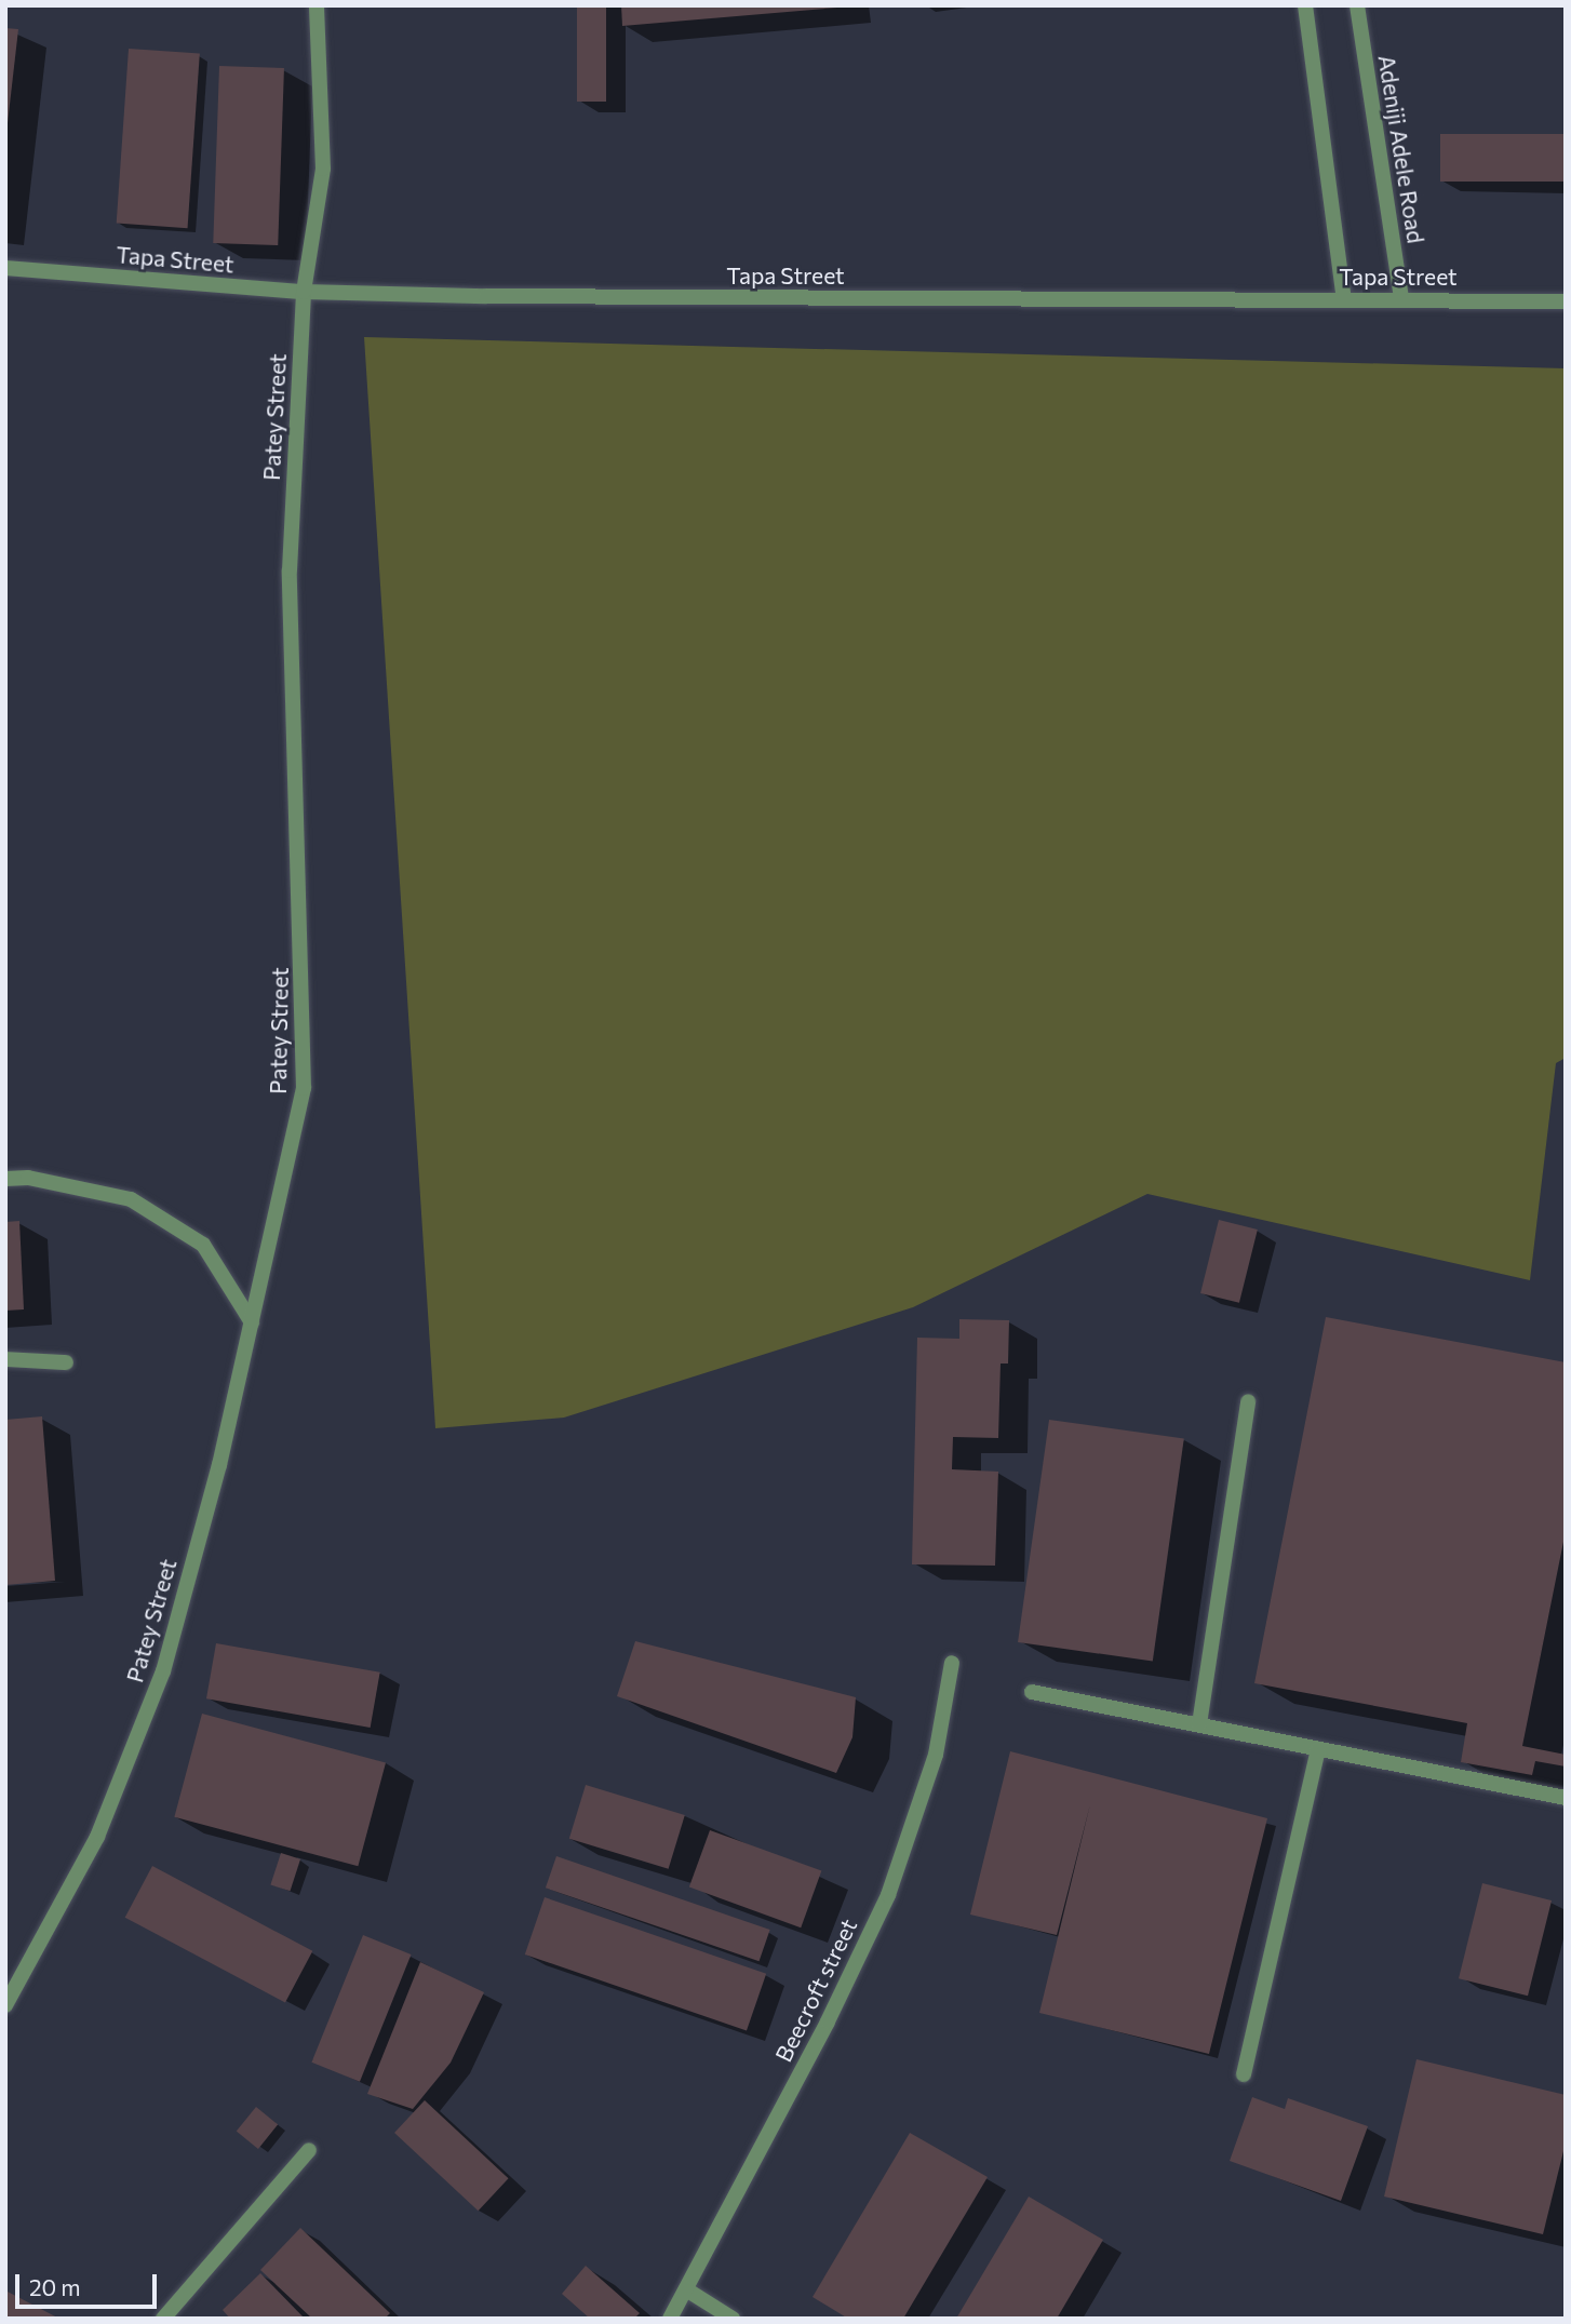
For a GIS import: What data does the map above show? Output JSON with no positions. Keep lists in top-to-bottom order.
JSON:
{
  "streets": {
    "street": [
      "Adeniji Adele Road",
      "Tapa Street",
      "Patey Street",
      "Beecroft street"
    ]
  },
  "crossings": [
    ["Adeniji Adele Road", "Tapa Street"],
    ["Tapa Street", "Patey Street"]
  ],
  "scale_bar": "20 m"
}
